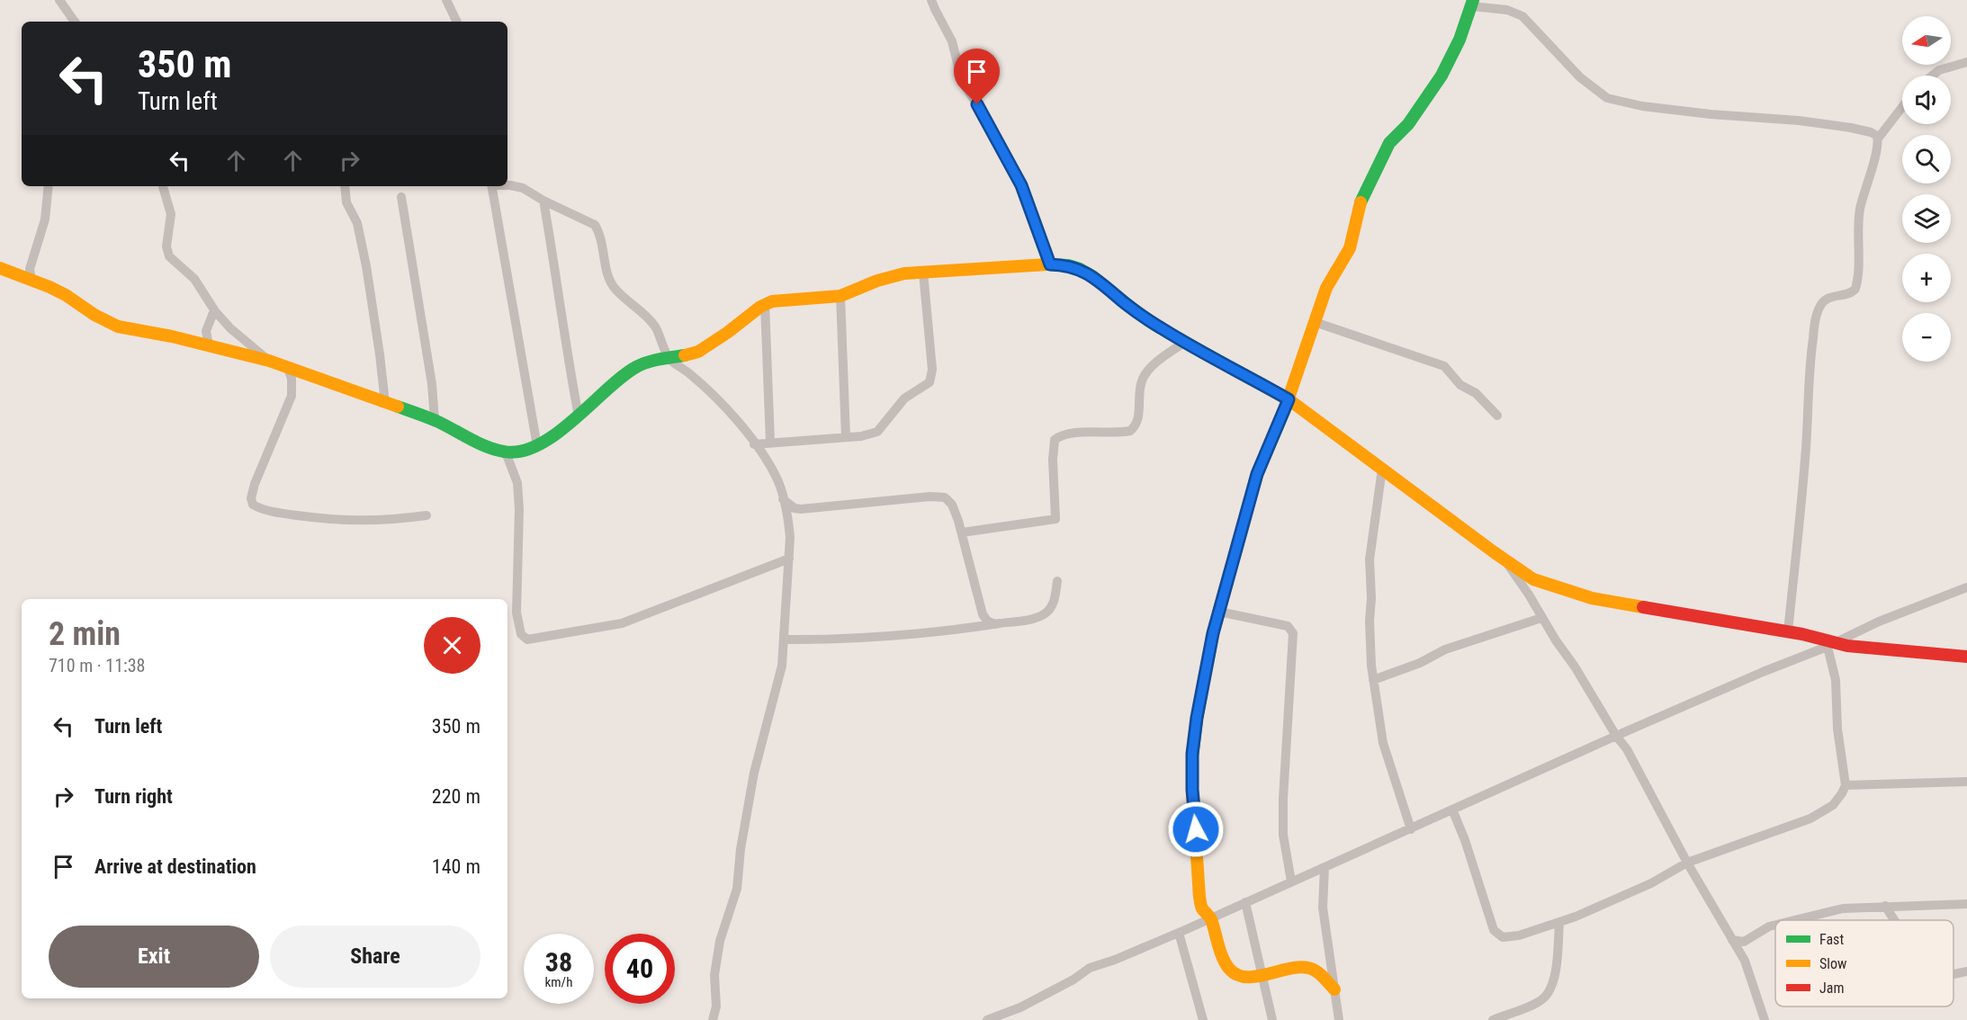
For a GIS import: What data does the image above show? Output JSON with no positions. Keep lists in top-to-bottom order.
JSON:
{
  "legend": ["Fast", "Slow", "Jam"],
  "north": "left",
  "page": {
    "map_buttons": ["+", "−"],
    "turn": ["350 m", "Turn left"],
    "heading": ["2 min", "710 m · 11:38"],
    "list": [
      {
        "name": "Turn left",
        "value": "350 m"
      },
      {
        "name": "Turn right",
        "value": "220 m"
      },
      {
        "name": "Arrive at destination",
        "value": "140 m"
      }
    ],
    "buttons": ["Exit", "Share"],
    "speed": "38 km/h",
    "limit": "40"
  }
}
